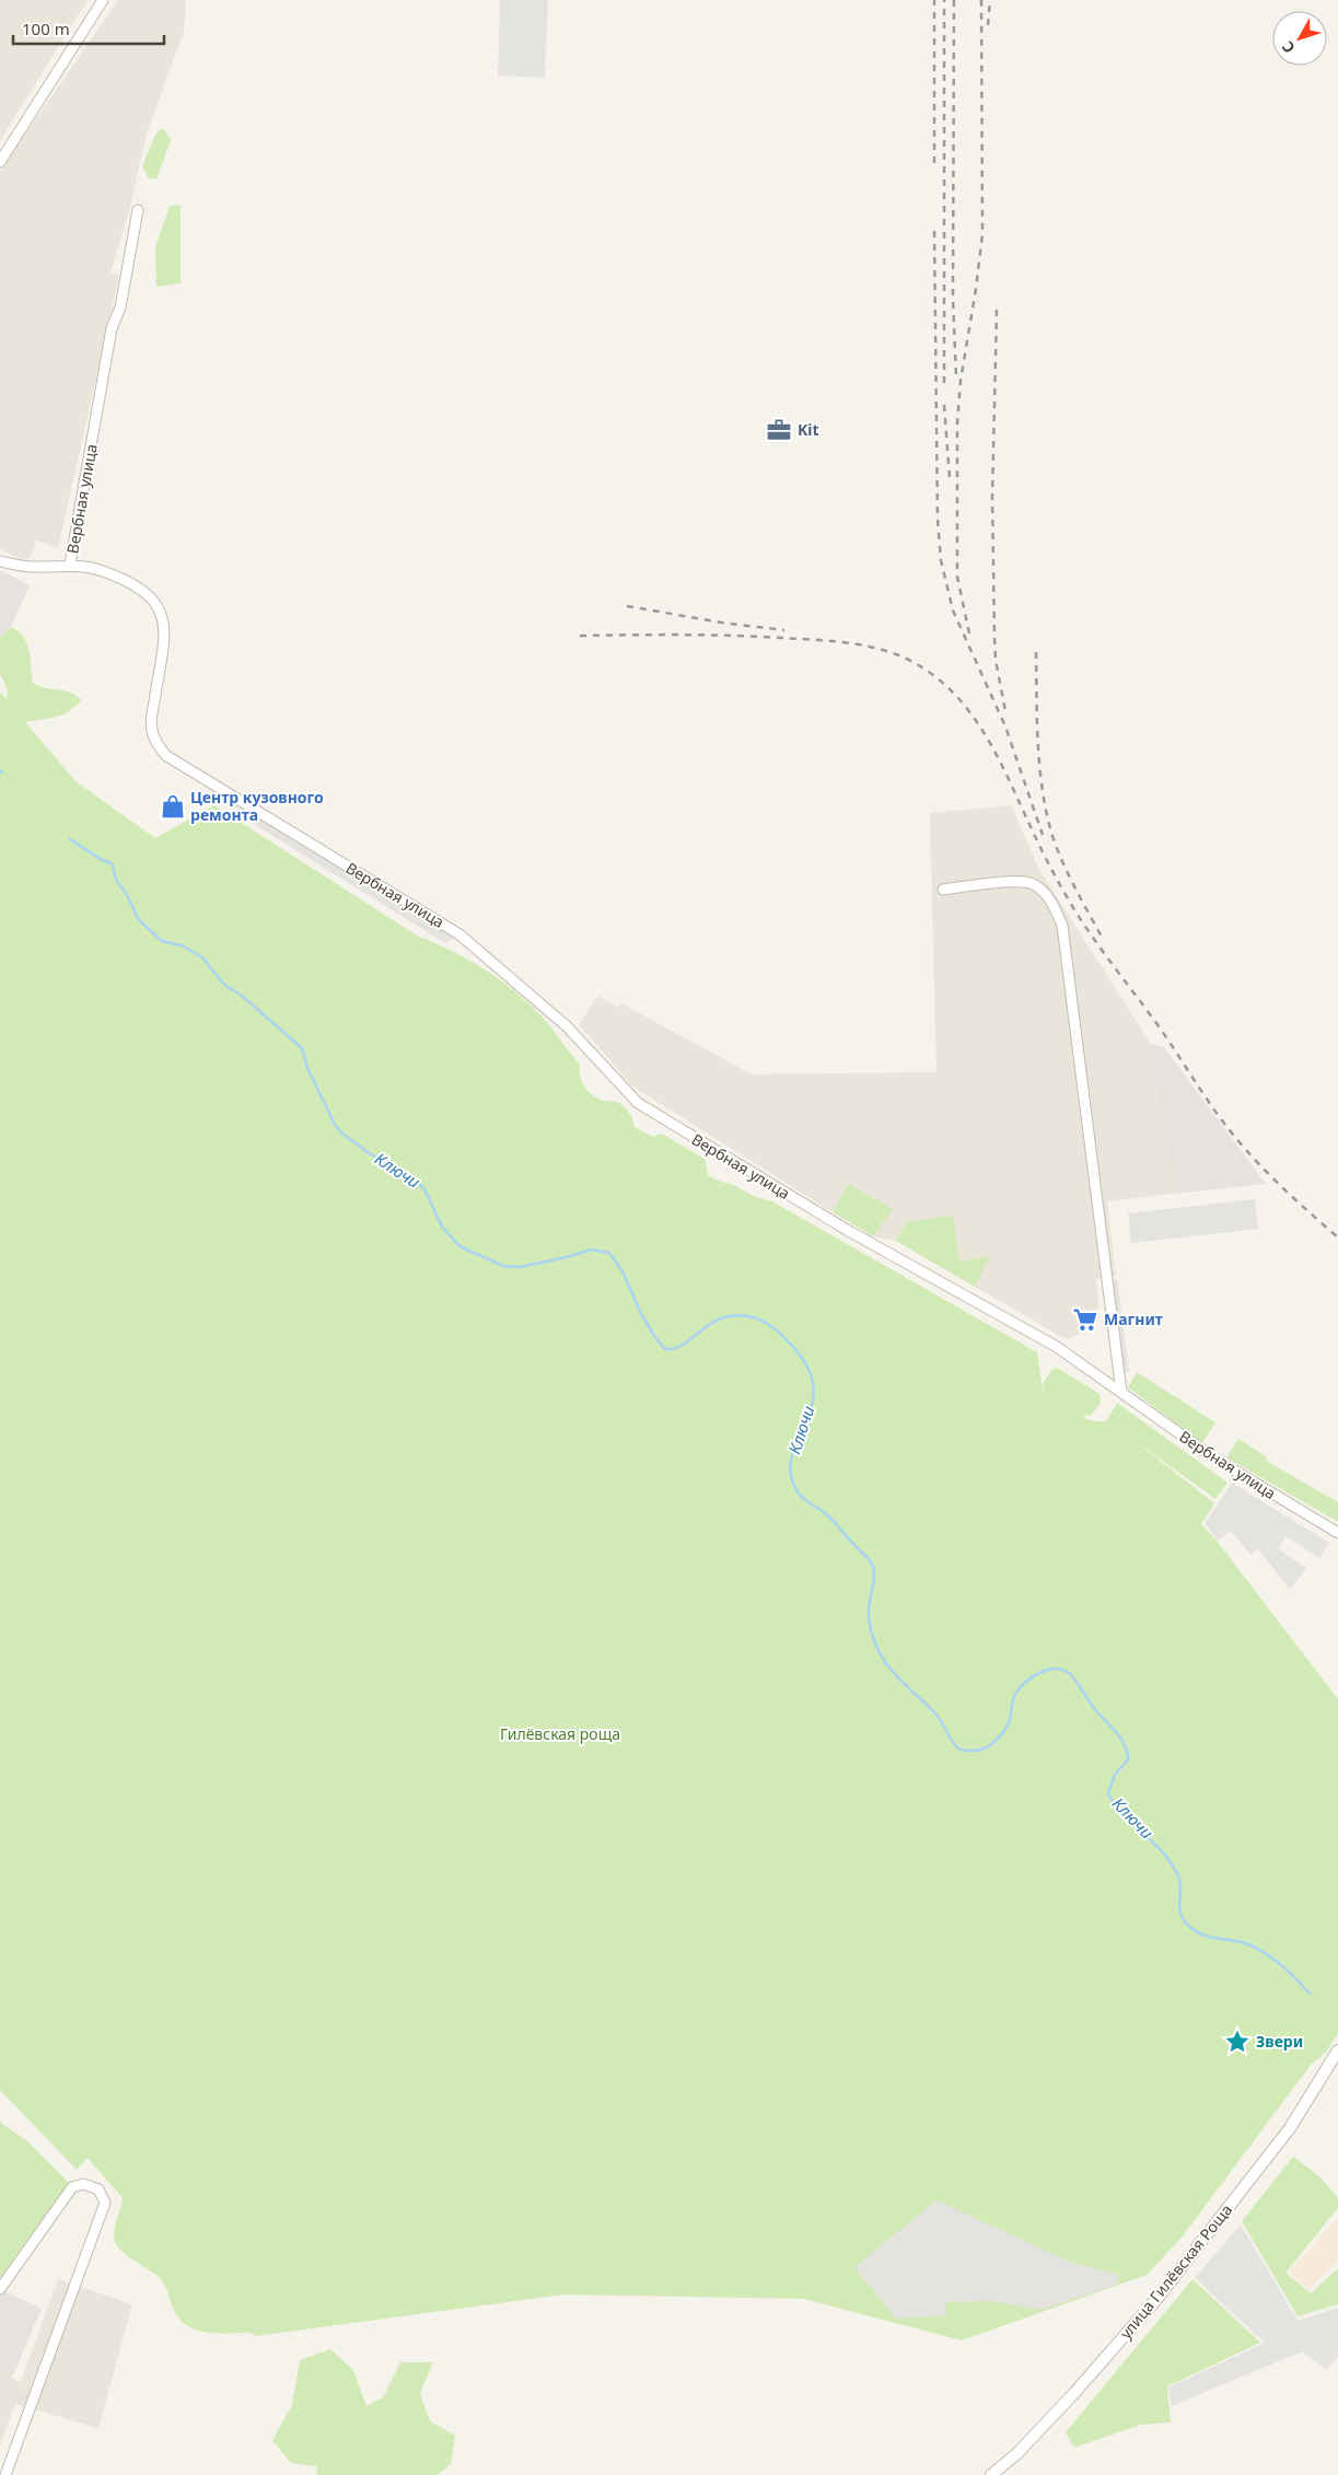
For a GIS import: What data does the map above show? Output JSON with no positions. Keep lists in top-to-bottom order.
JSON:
{
  "streets": {
    "street": ["Вербная улица", "улица Гилёвская Роща"]
  },
  "water": ["Ключи"],
  "parks": ["Гилёвская роща"],
  "places": {
    "office": ["Kit"],
    "shop": ["Центр кузовного ремонта"],
    "supermarket": ["Магнит"],
    "place": ["Звери"]
  },
  "scale_bar": "100 m",
  "north": "bottom left"
}
